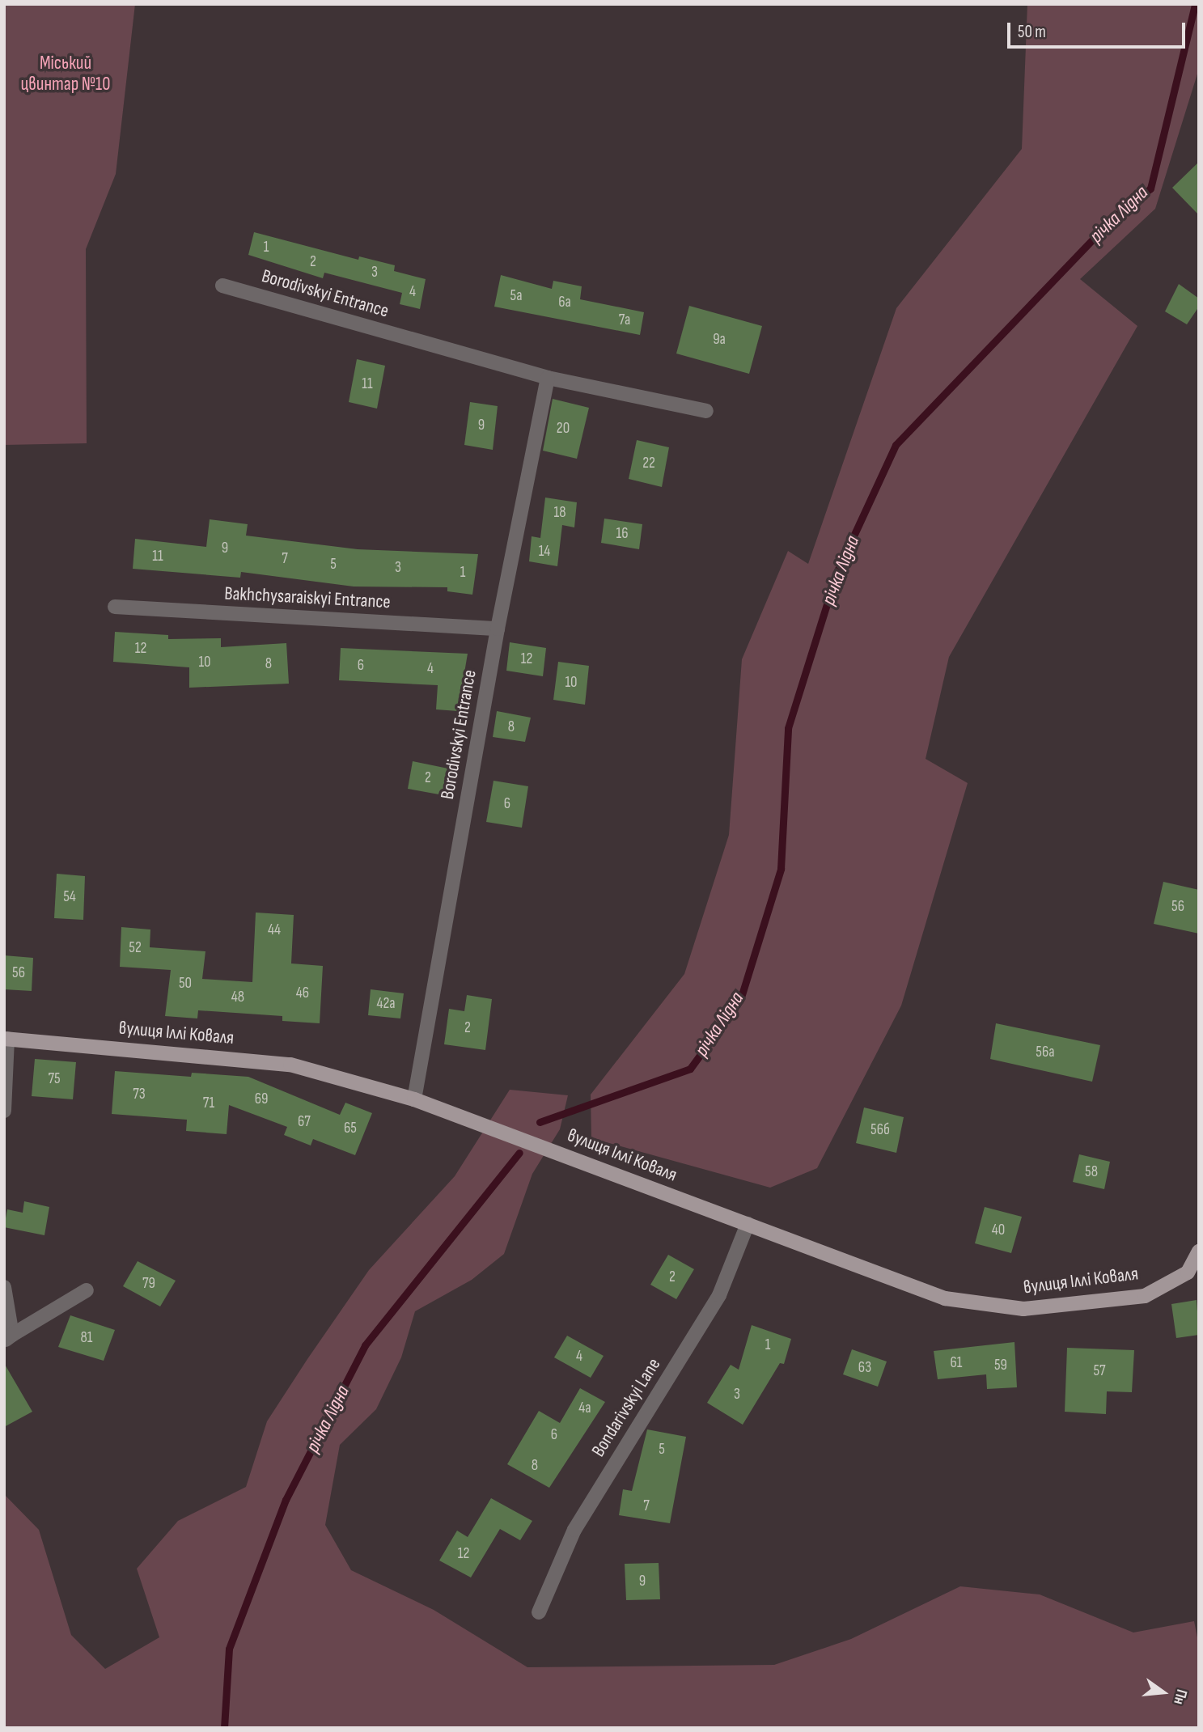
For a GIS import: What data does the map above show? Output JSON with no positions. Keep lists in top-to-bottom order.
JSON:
{
  "streets": {
    "main road": ["вулиця Іллі Коваля"],
    "street": ["Borodivskyi Entrance", "Bakhchysaraiskyi Entrance", "Bondarivskyi Lane"]
  },
  "crossings": [
    ["Borodivskyi Entrance", "Bakhchysaraiskyi Entrance"],
    ["Borodivskyi Entrance", "вулиця Іллі Коваля"],
    ["вулиця Іллі Коваля", "Bondarivskyi Lane"]
  ],
  "water": ["річка Лідна"],
  "parks": ["Міський цвинтар №10"],
  "house_numbers": [
    "1",
    "2",
    "3",
    "4",
    "5а",
    "6а",
    "7а",
    "9а",
    "11",
    "9",
    "20",
    "22",
    "18",
    "16",
    "9",
    "14",
    "11",
    "7",
    "5",
    "3",
    "1",
    "12",
    "12",
    "10",
    "8",
    "6",
    "4",
    "10",
    "8",
    "2",
    "6",
    "54",
    "56",
    "44",
    "52",
    "56",
    "50",
    "46",
    "48",
    "42а",
    "2",
    "56а",
    "75",
    "73",
    "69",
    "71",
    "67",
    "65",
    "56б",
    "58",
    "40",
    "2",
    "79",
    "81",
    "1",
    "4",
    "61",
    "59",
    "63",
    "57",
    "3",
    "4а",
    "6",
    "5",
    "8",
    "7",
    "12",
    "9"
  ],
  "scale_bar": "50 m",
  "north": "right"
}
